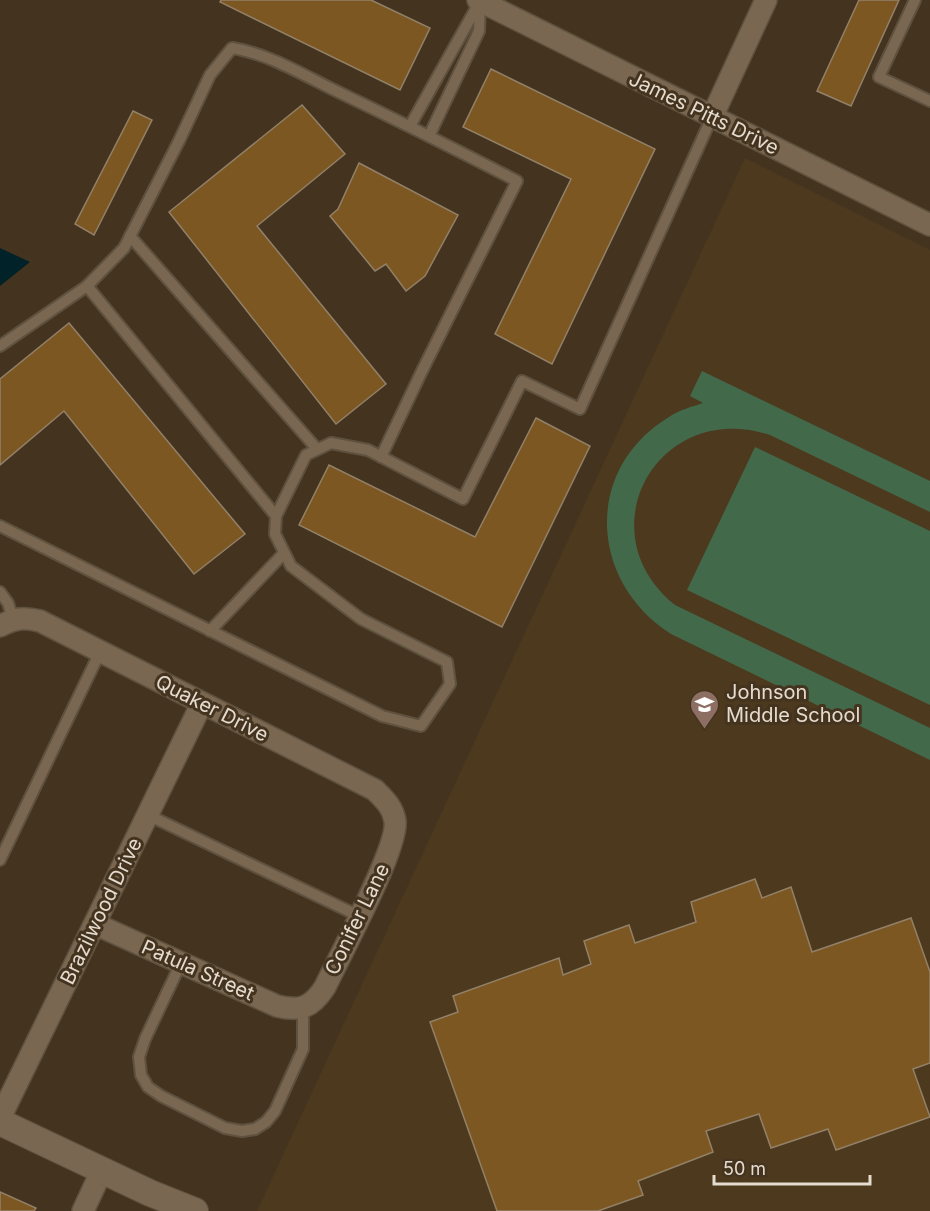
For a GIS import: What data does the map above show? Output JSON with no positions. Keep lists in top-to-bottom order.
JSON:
{
  "streets": {
    "street": [
      "James Pitts Drive",
      "Quaker Drive",
      "Brazilwood Drive",
      "Conifer Lane",
      "Patula Street"
    ]
  },
  "crossings": [
    ["Quaker Drive", "Brazilwood Drive"],
    ["Quaker Drive", "Conifer Lane"],
    ["Brazilwood Drive", "Patula Street"],
    ["Conifer Lane", "Patula Street"]
  ],
  "places": {
    "school or university": ["Johnson Middle School"]
  },
  "scale_bar": "50 m"
}
